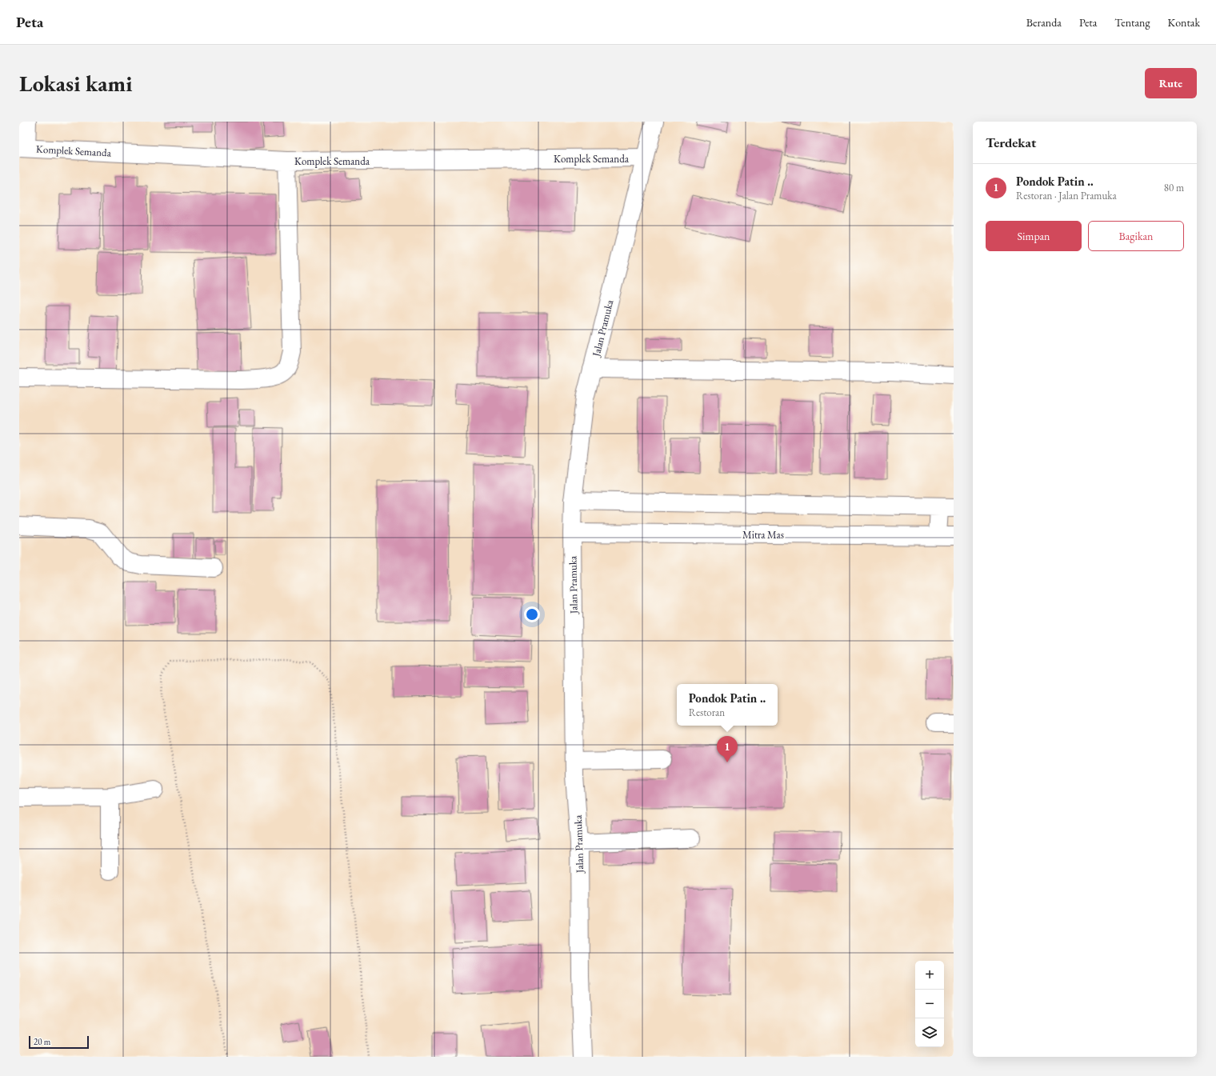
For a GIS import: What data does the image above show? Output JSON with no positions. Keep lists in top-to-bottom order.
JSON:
{
  "streets": {
    "street": ["Komplek Semanda", "Jalan Pramuka", "Mitra Mas"]
  },
  "crossings": [
    ["Komplek Semanda", "Jalan Pramuka"],
    ["Jalan Pramuka", "Mitra Mas"]
  ],
  "scale_bar": "20 m",
  "page": {
    "header": "Peta",
    "nav": [
      "Beranda",
      "Peta",
      "Tentang",
      "Kontak"
    ],
    "buttons": [
      "Rute",
      ["Simpan", "Bagikan"]
    ],
    "title": "Lokasi kami",
    "heading": "Terdekat",
    "list": [
      {
        "mark": "1",
        "name": "Pondok Patin ..",
        "note": "Restoran · Jalan Pramuka",
        "value": "80 m"
      }
    ],
    "popup": ["Pondok Patin ..", "Restoran"],
    "pins": "1",
    "map_buttons": ["+", "−"],
    "scale": "20 m"
  }
}
